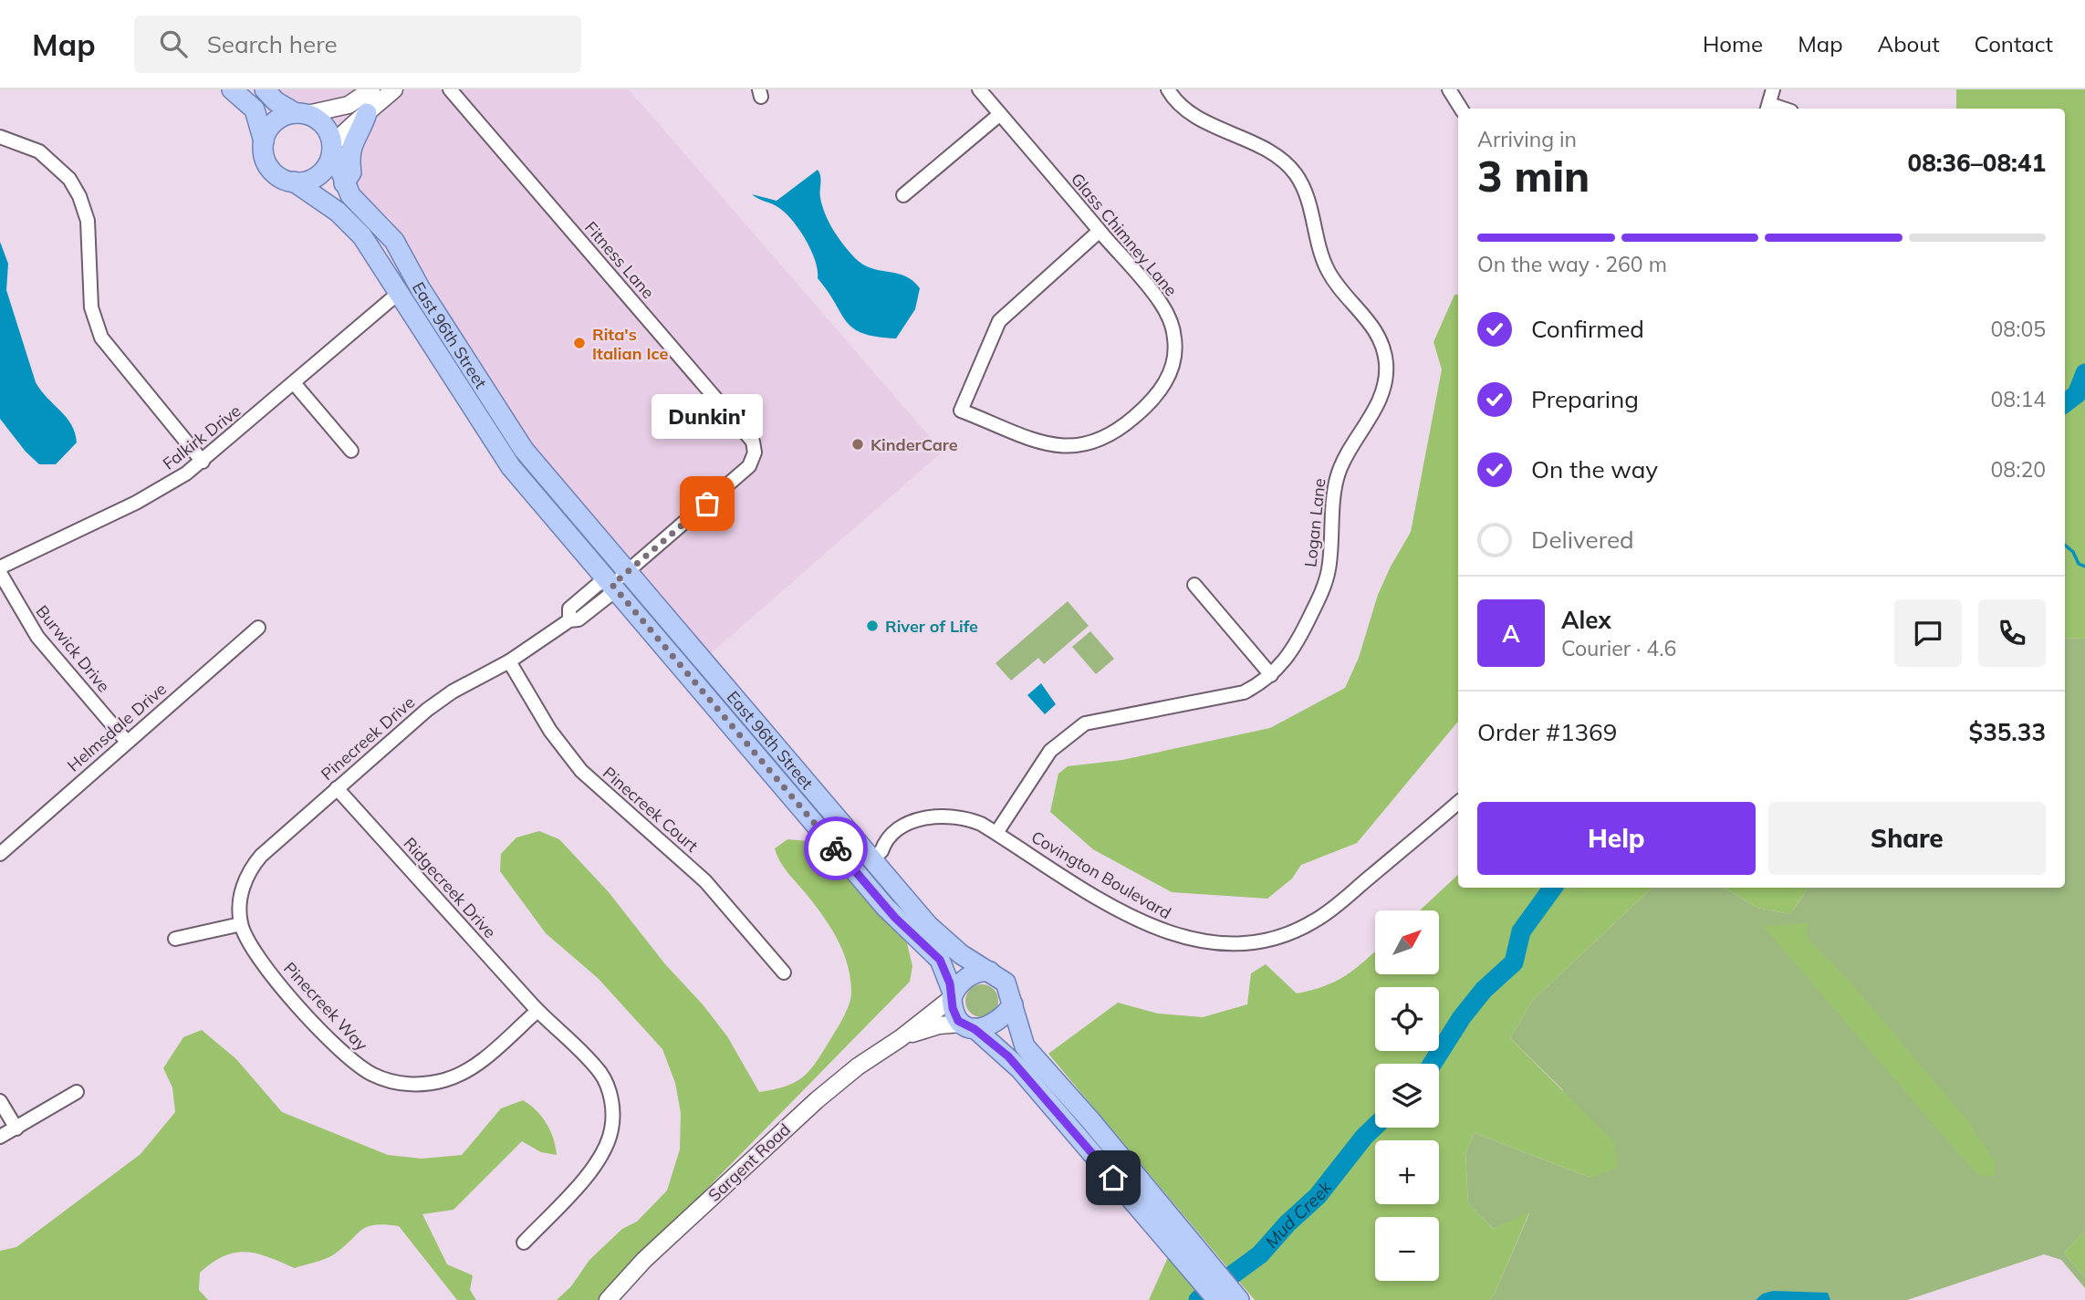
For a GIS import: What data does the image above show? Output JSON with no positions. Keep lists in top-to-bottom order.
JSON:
{
  "streets": {
    "main road": ["East 96th Street"],
    "street": [
      "Glass Chimney Lane",
      "Fitness Lane",
      "Falkirk Drive",
      "Logan Lane",
      "Burwick Drive",
      "Helmsdale Drive",
      "Pinecreek Drive",
      "Pinecreek Court",
      "Covington Boulevard",
      "Ridgecreek Drive",
      "Pinecreek Way",
      "Sargent Road"
    ]
  },
  "crossings": [
    ["Fitness Lane", "East 96th Street"],
    ["Fitness Lane", "Pinecreek Drive"],
    ["East 96th Street", "Falkirk Drive"],
    ["East 96th Street", "Pinecreek Drive"],
    ["East 96th Street", "Covington Boulevard"],
    ["East 96th Street", "Sargent Road"],
    ["Logan Lane", "Covington Boulevard"],
    ["Burwick Drive", "Helmsdale Drive"],
    ["Pinecreek Drive", "Pinecreek Court"],
    ["Pinecreek Drive", "Ridgecreek Drive"],
    ["Pinecreek Drive", "Pinecreek Way"],
    ["Ridgecreek Drive", "Pinecreek Way"]
  ],
  "water": ["Mud Creek"],
  "places": [
    "Rita's Italian Ice",
    "KinderCare",
    "Dunkin'",
    "River of Life"
  ],
  "north": "top right",
  "page": {
    "header": "Map",
    "search": "Search here",
    "nav": [
      "Home",
      "Map",
      "About",
      "Contact"
    ],
    "heading": ["3 min", "Arriving in", "08:36–08:41"],
    "panel": [
      "Alex",
      "Courier · 4.6",
      "Order #1369",
      "$35.33"
    ],
    "bar": "On the way · 260 m",
    "list": [
      ["Confirmed", "08:05"],
      ["Preparing", "08:14"],
      ["On the way", "08:20"],
      "Delivered"
    ],
    "bubble": "Dunkin'",
    "round": "A",
    "buttons": ["Help", "Share"],
    "map_buttons": ["+", "−"]
  }
}
